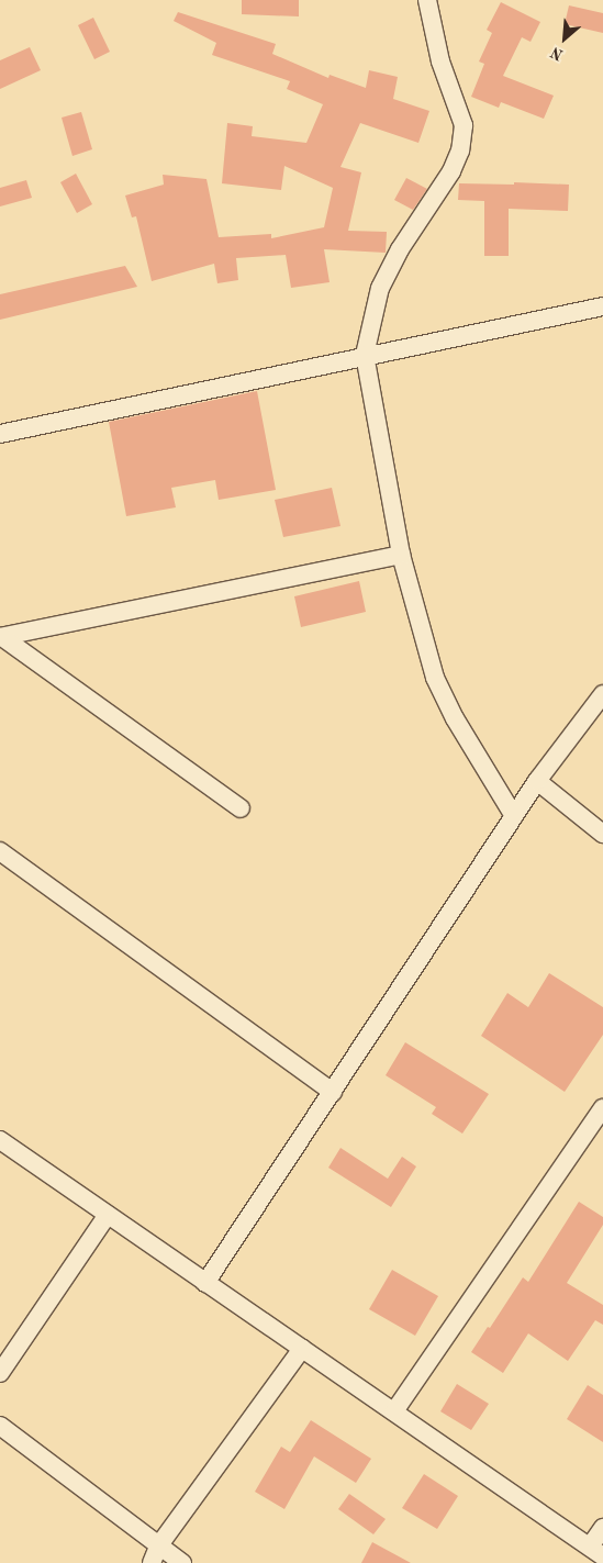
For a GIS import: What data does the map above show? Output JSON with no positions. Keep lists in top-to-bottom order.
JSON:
{
  "north": "bottom left"
}
